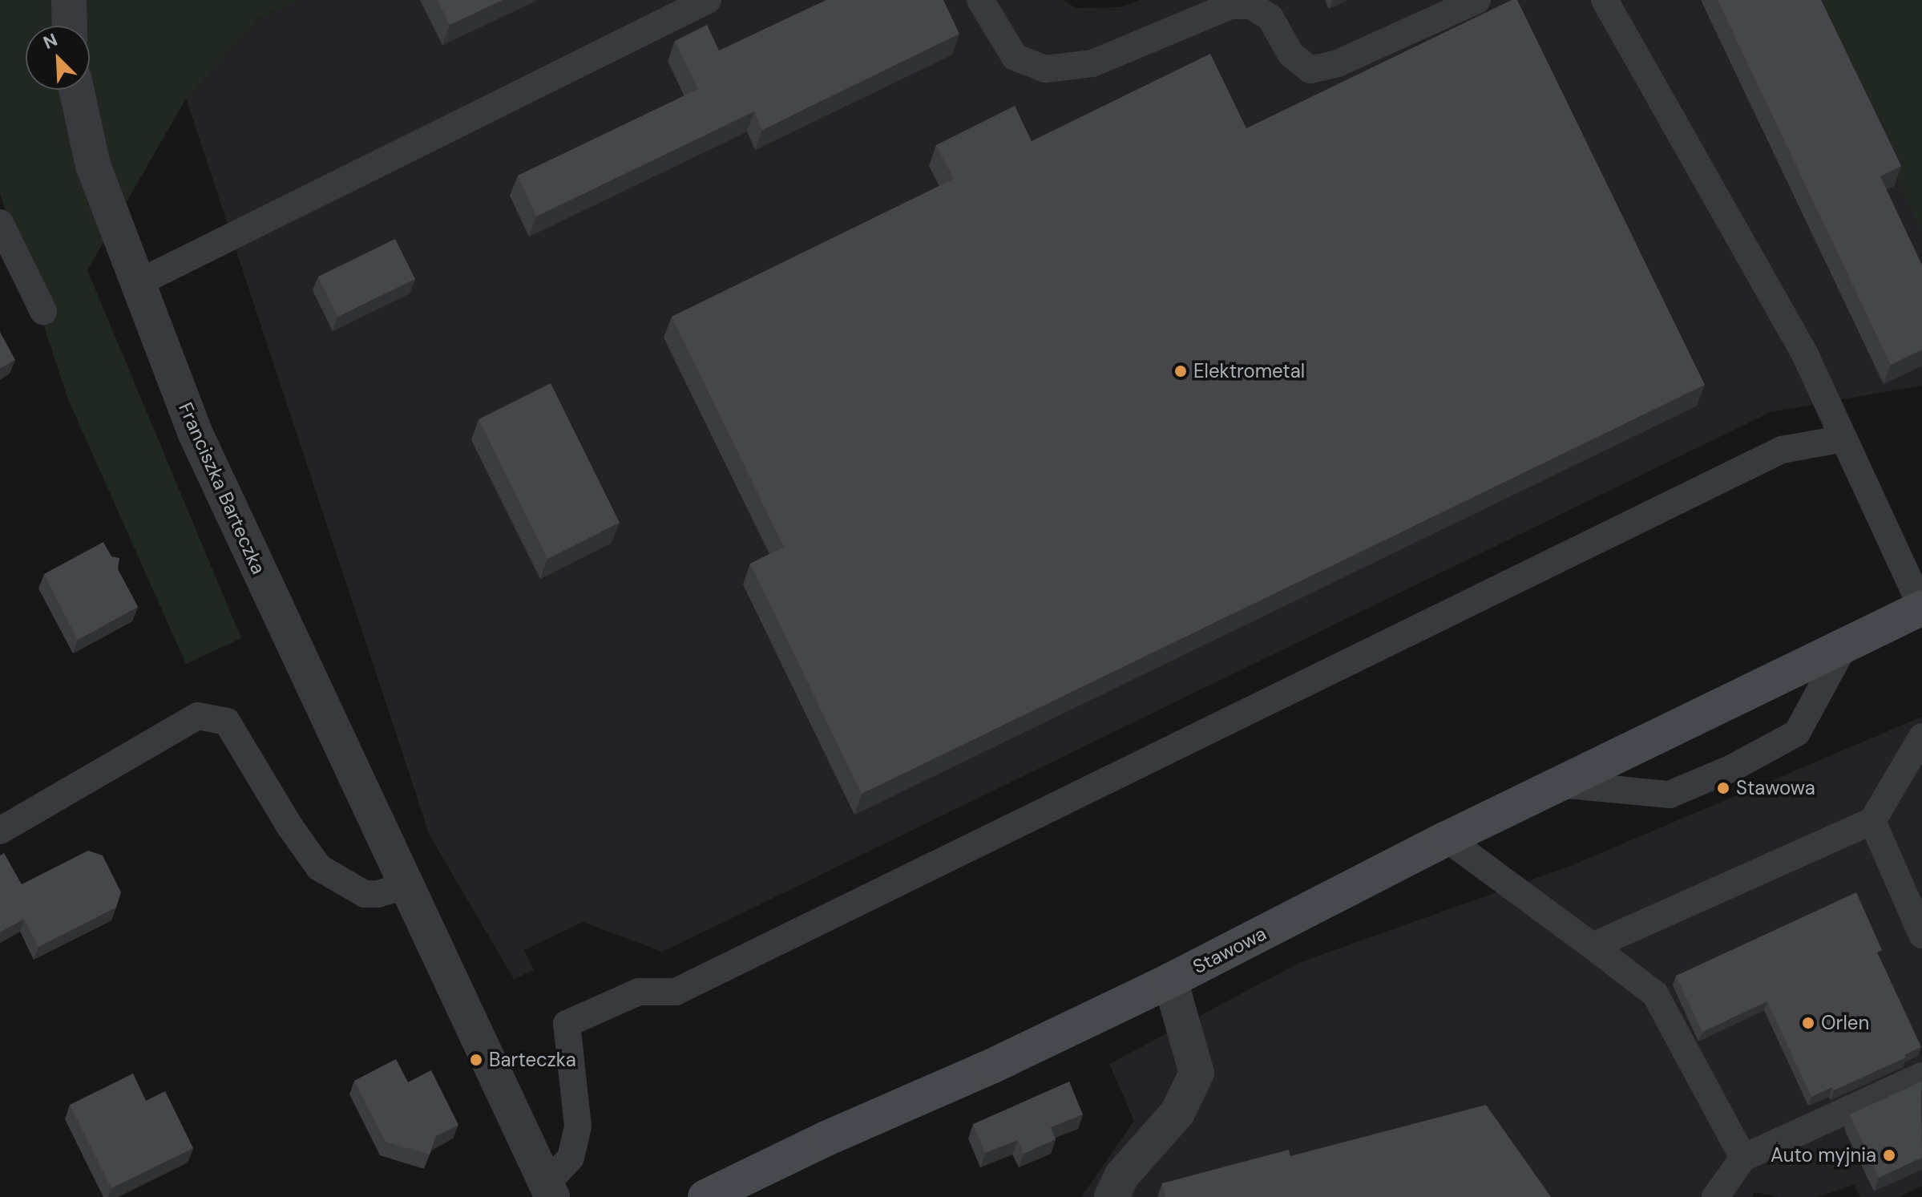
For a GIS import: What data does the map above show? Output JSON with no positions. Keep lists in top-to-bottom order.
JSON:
{
  "streets": {
    "street": ["Franciszka Barteczka", "Stawowa"]
  },
  "places": [
    "Elektrometal",
    "Stawowa",
    "Orlen",
    "Barteczka",
    "Auto myjnia"
  ],
  "north": "top left"
}
